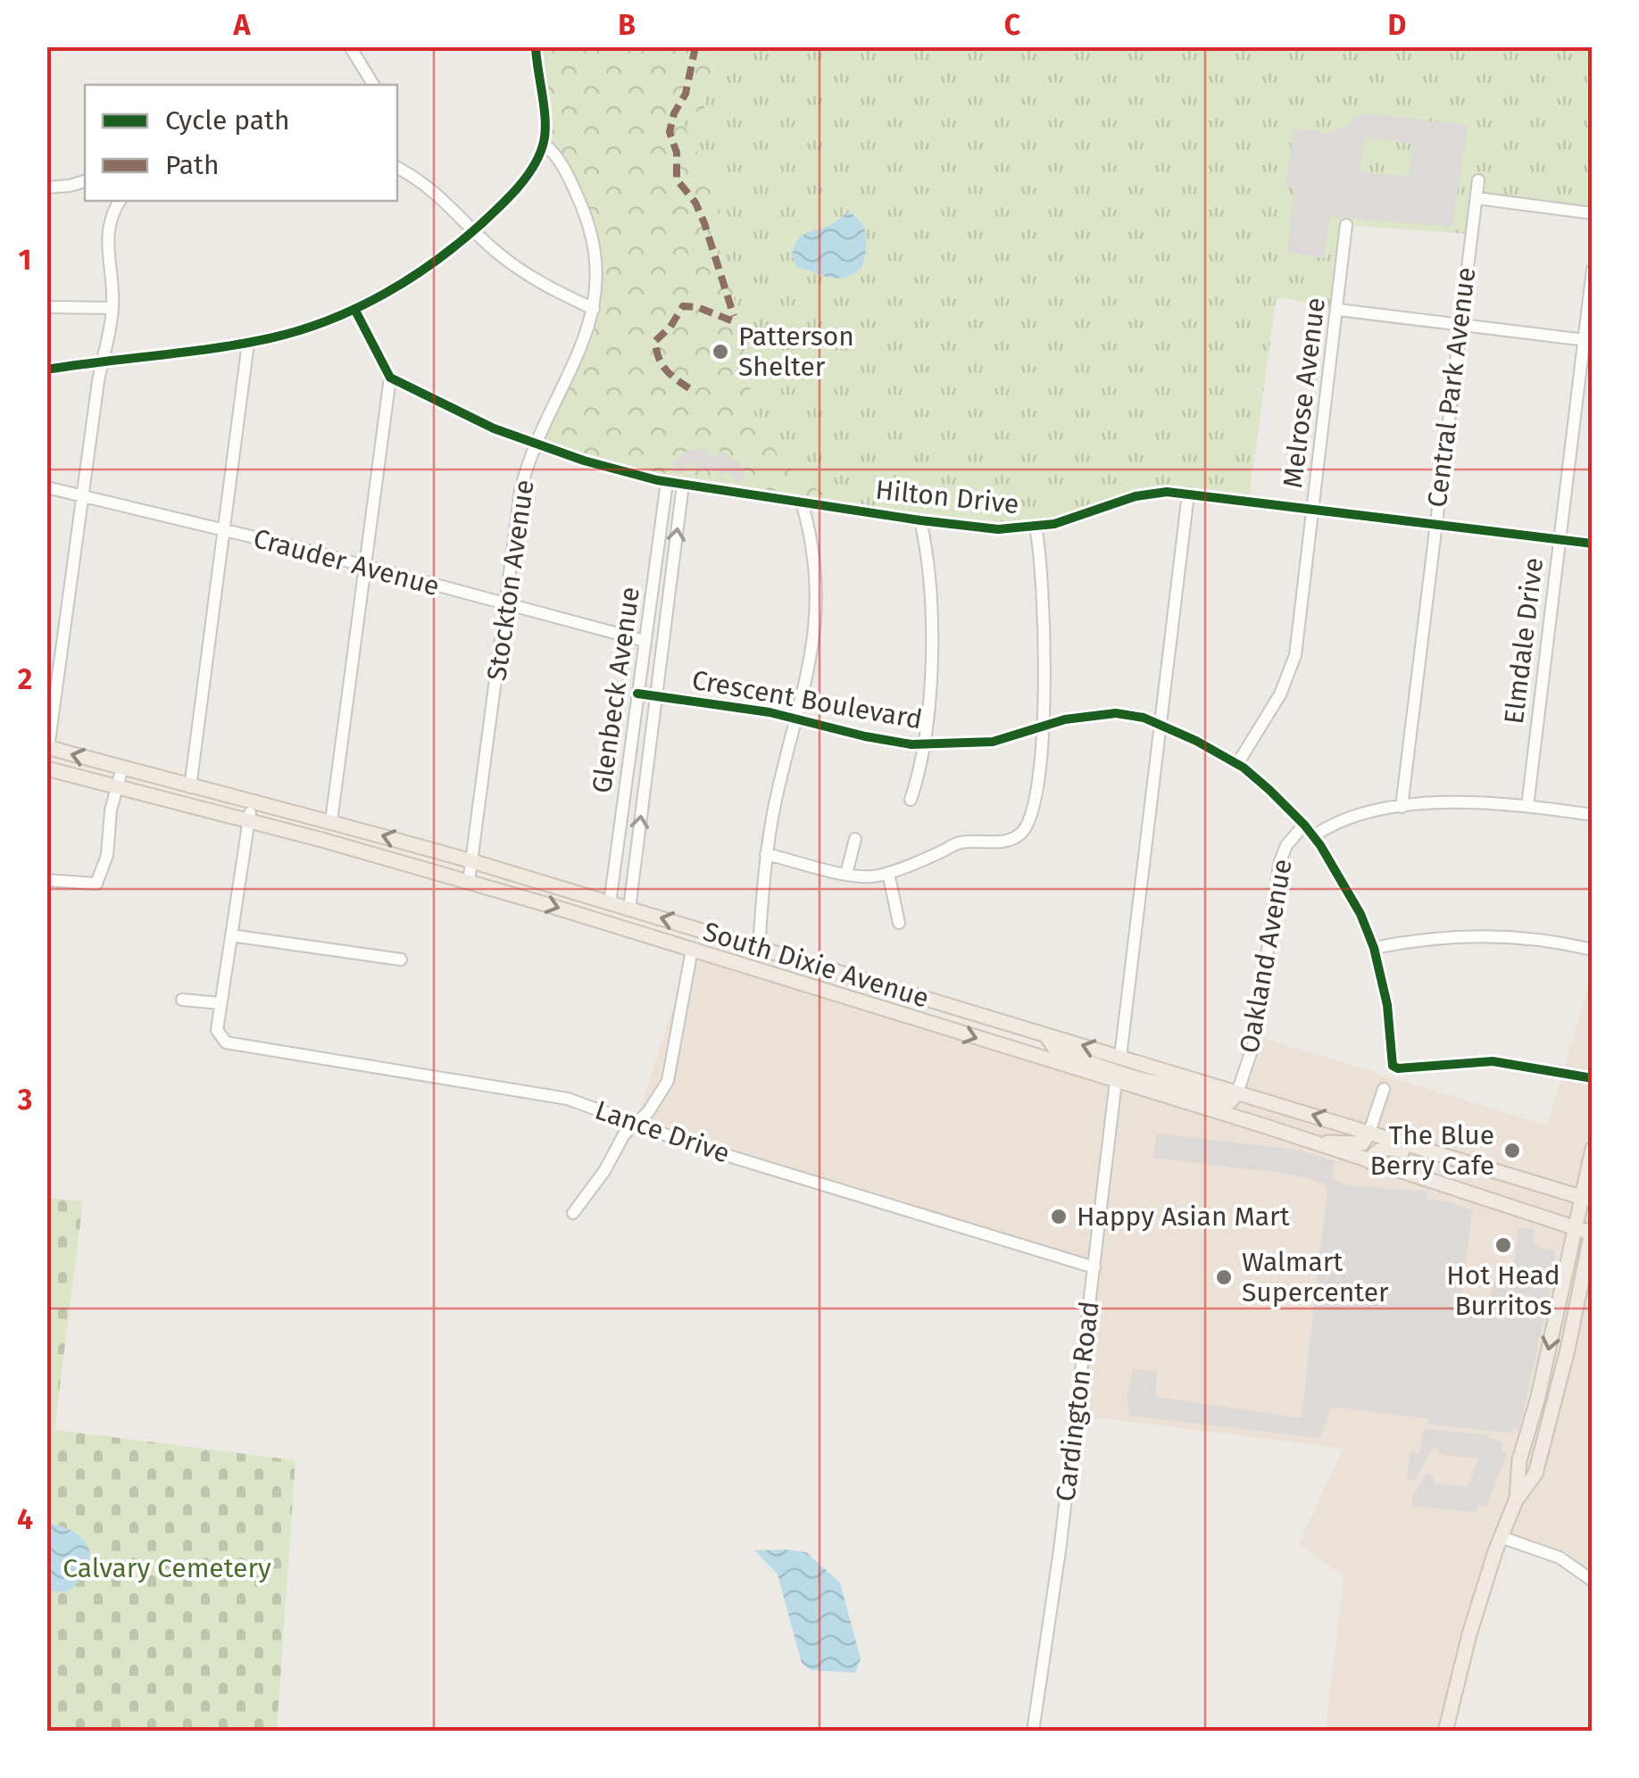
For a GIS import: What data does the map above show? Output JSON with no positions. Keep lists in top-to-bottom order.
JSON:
{
  "streets": {
    "main road": ["South Dixie Avenue"],
    "street": [
      "Central Park Avenue",
      "Melrose Avenue",
      "Hilton Drive",
      "Crauder Avenue",
      "Stockton Avenue",
      "Elmdale Drive",
      "Glenbeck Avenue",
      "Crescent Boulevard",
      "Oakland Avenue",
      "Lance Drive",
      "Cardington Road"
    ]
  },
  "crossings": [
    ["Central Park Avenue", "Hilton Drive"],
    ["Central Park Avenue", "Oakland Avenue"],
    ["Melrose Avenue", "Hilton Drive"],
    ["Melrose Avenue", "Crescent Boulevard"],
    ["Hilton Drive", "Stockton Avenue"],
    ["Hilton Drive", "Elmdale Drive"],
    ["Hilton Drive", "Glenbeck Avenue"],
    ["Hilton Drive", "Cardington Road"],
    ["Crauder Avenue", "Stockton Avenue"],
    ["Crauder Avenue", "Glenbeck Avenue"],
    ["Stockton Avenue", "South Dixie Avenue"],
    ["Elmdale Drive", "Oakland Avenue"],
    ["Glenbeck Avenue", "Crescent Boulevard"],
    ["Glenbeck Avenue", "South Dixie Avenue"],
    ["Crescent Boulevard", "Oakland Avenue"],
    ["Crescent Boulevard", "Cardington Road"],
    ["Oakland Avenue", "South Dixie Avenue"],
    ["South Dixie Avenue", "Cardington Road"],
    ["Lance Drive", "Cardington Road"]
  ],
  "parks": ["Calvary Cemetery"],
  "places": [
    "Patterson Shelter",
    "The Blue Berry Cafe",
    "Happy Asian Mart",
    "Hot Head Burritos",
    "Walmart Supercenter"
  ],
  "legend": ["Cycle path", "Path"],
  "grid": {
    "columns": [
      "A",
      "B",
      "C",
      "D"
    ],
    "rows": [
      "1",
      "2",
      "3",
      "4"
    ]
  }
}
